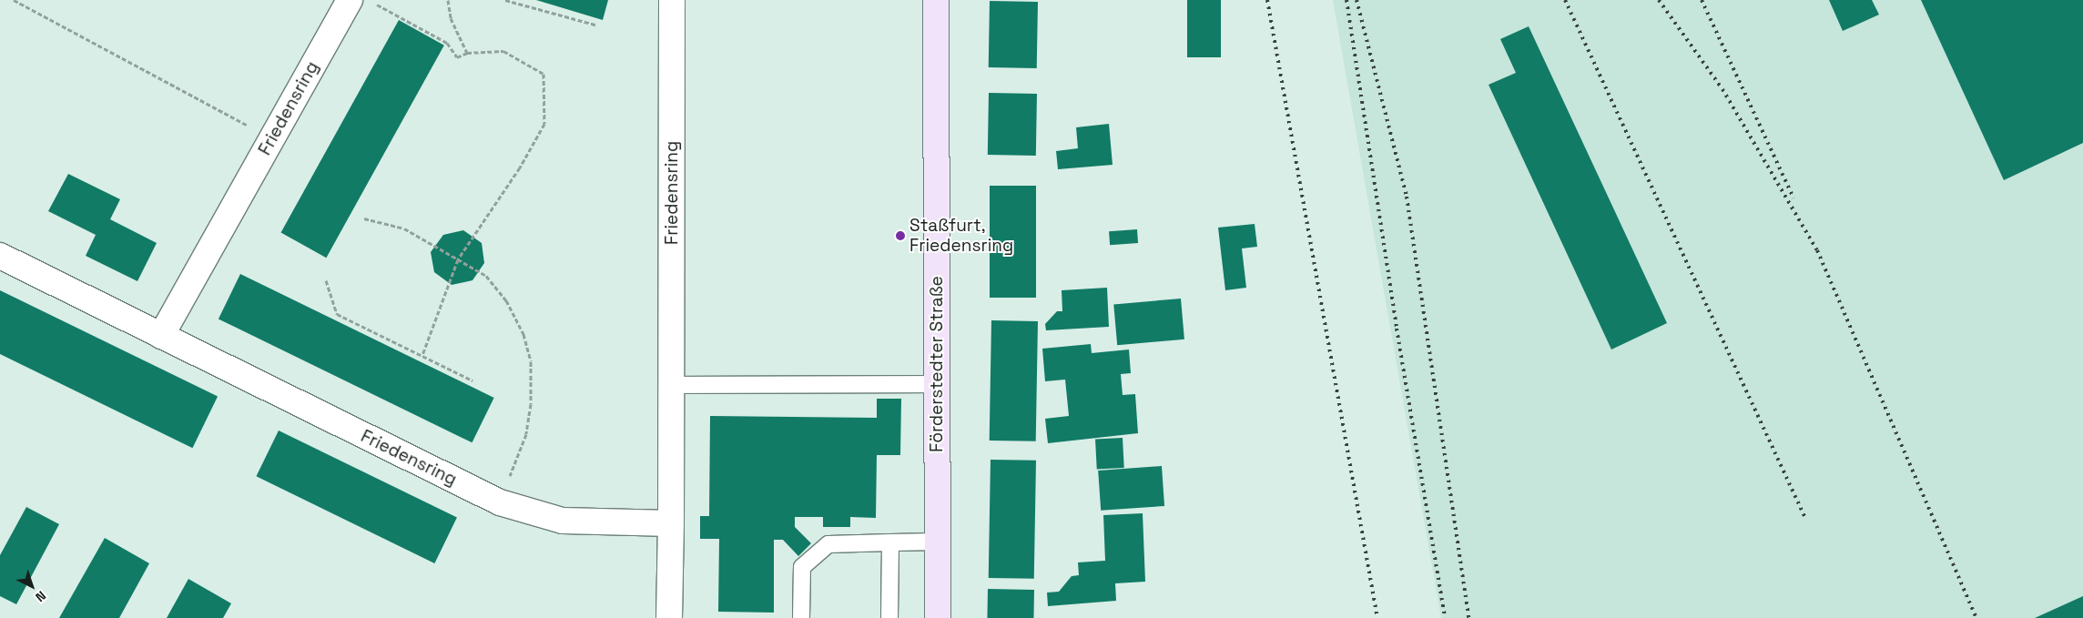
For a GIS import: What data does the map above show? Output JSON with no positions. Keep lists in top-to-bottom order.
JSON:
{
  "streets": {
    "main road": ["Förderstedter Straße"],
    "street": ["Friedensring"]
  },
  "places": ["Staßfurt, Friedensring"],
  "north": "bottom right"
}
